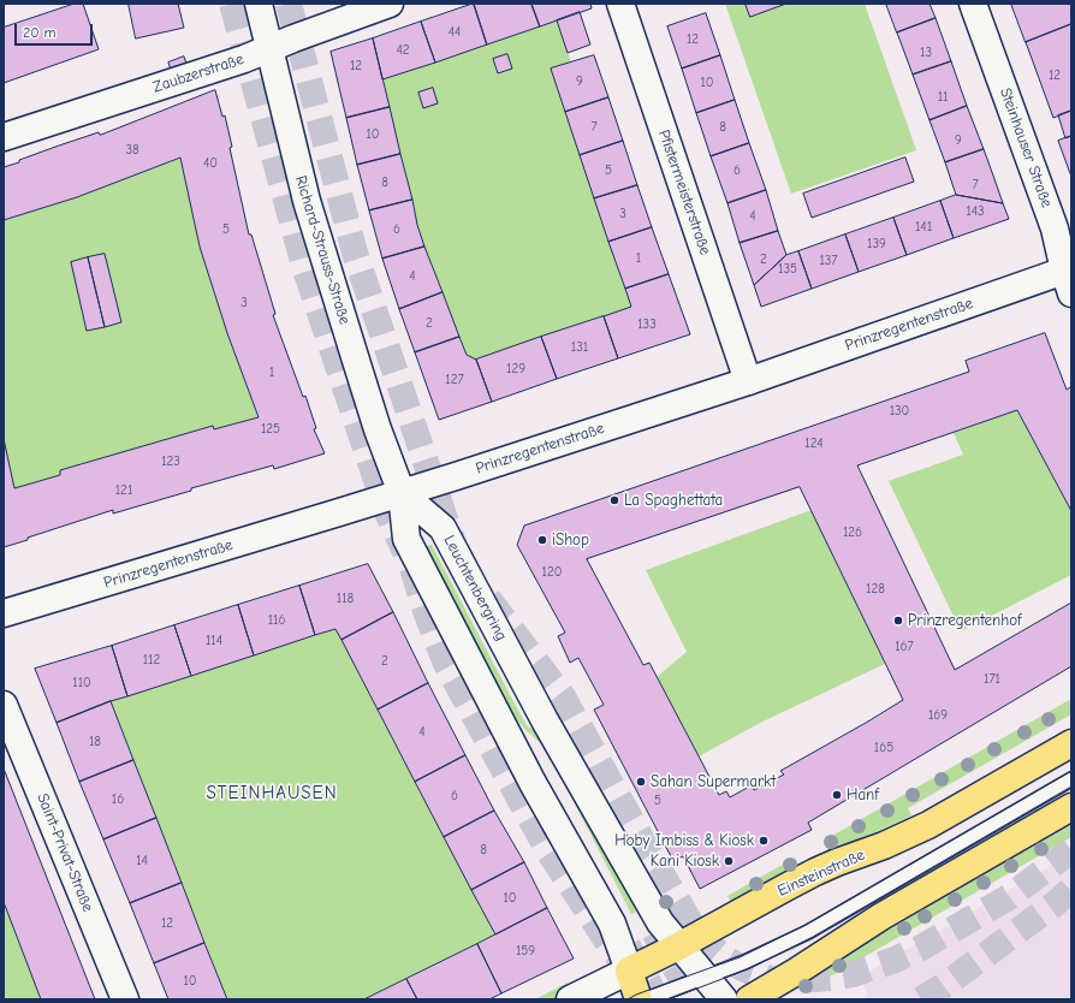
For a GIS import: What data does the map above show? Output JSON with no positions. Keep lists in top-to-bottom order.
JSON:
{
  "streets": {
    "main road": [
      "Zaubzerstraße",
      "Steinhauser Straße",
      "Pfistermeisterstraße",
      "Richard-Strauss-Straße",
      "Prinzregentenstraße",
      "Leuchtenbergring",
      "Saint-Privat-Straße",
      "Einsteinstraße"
    ]
  },
  "crossings": [
    ["Zaubzerstraße", "Richard-Strauss-Straße"],
    ["Steinhauser Straße", "Prinzregentenstraße"],
    ["Pfistermeisterstraße", "Prinzregentenstraße"],
    ["Richard-Strauss-Straße", "Prinzregentenstraße"],
    ["Richard-Strauss-Straße", "Leuchtenbergring"],
    ["Prinzregentenstraße", "Leuchtenbergring"],
    ["Leuchtenbergring", "Einsteinstraße"]
  ],
  "districts": ["STEINHAUSEN"],
  "places": [
    "La Spaghettata",
    "iShop",
    "Prinzregentenhof",
    "Sahan Supermarkt",
    "Hanf",
    "Hoby Imbiss & Kiosk",
    "Kani Kiosk"
  ],
  "house_numbers": [
    "44",
    "12",
    "42",
    "13",
    "12",
    "12",
    "9",
    "10",
    "11",
    "7",
    "8",
    "10",
    "9",
    "38",
    "40",
    "5",
    "6",
    "8",
    "7",
    "143",
    "3",
    "4",
    "141",
    "5",
    "6",
    "139",
    "1",
    "2",
    "137",
    "135",
    "4",
    "3",
    "2",
    "133",
    "131",
    "129",
    "1",
    "127",
    "130",
    "125",
    "124",
    "123",
    "121",
    "126",
    "120",
    "128",
    "118",
    "116",
    "114",
    "167",
    "112",
    "2",
    "171",
    "110",
    "169",
    "4",
    "18",
    "165",
    "6",
    "16",
    "5",
    "8",
    "14",
    "10",
    "12",
    "159",
    "10"
  ],
  "scale_bar": "20 m"
}
